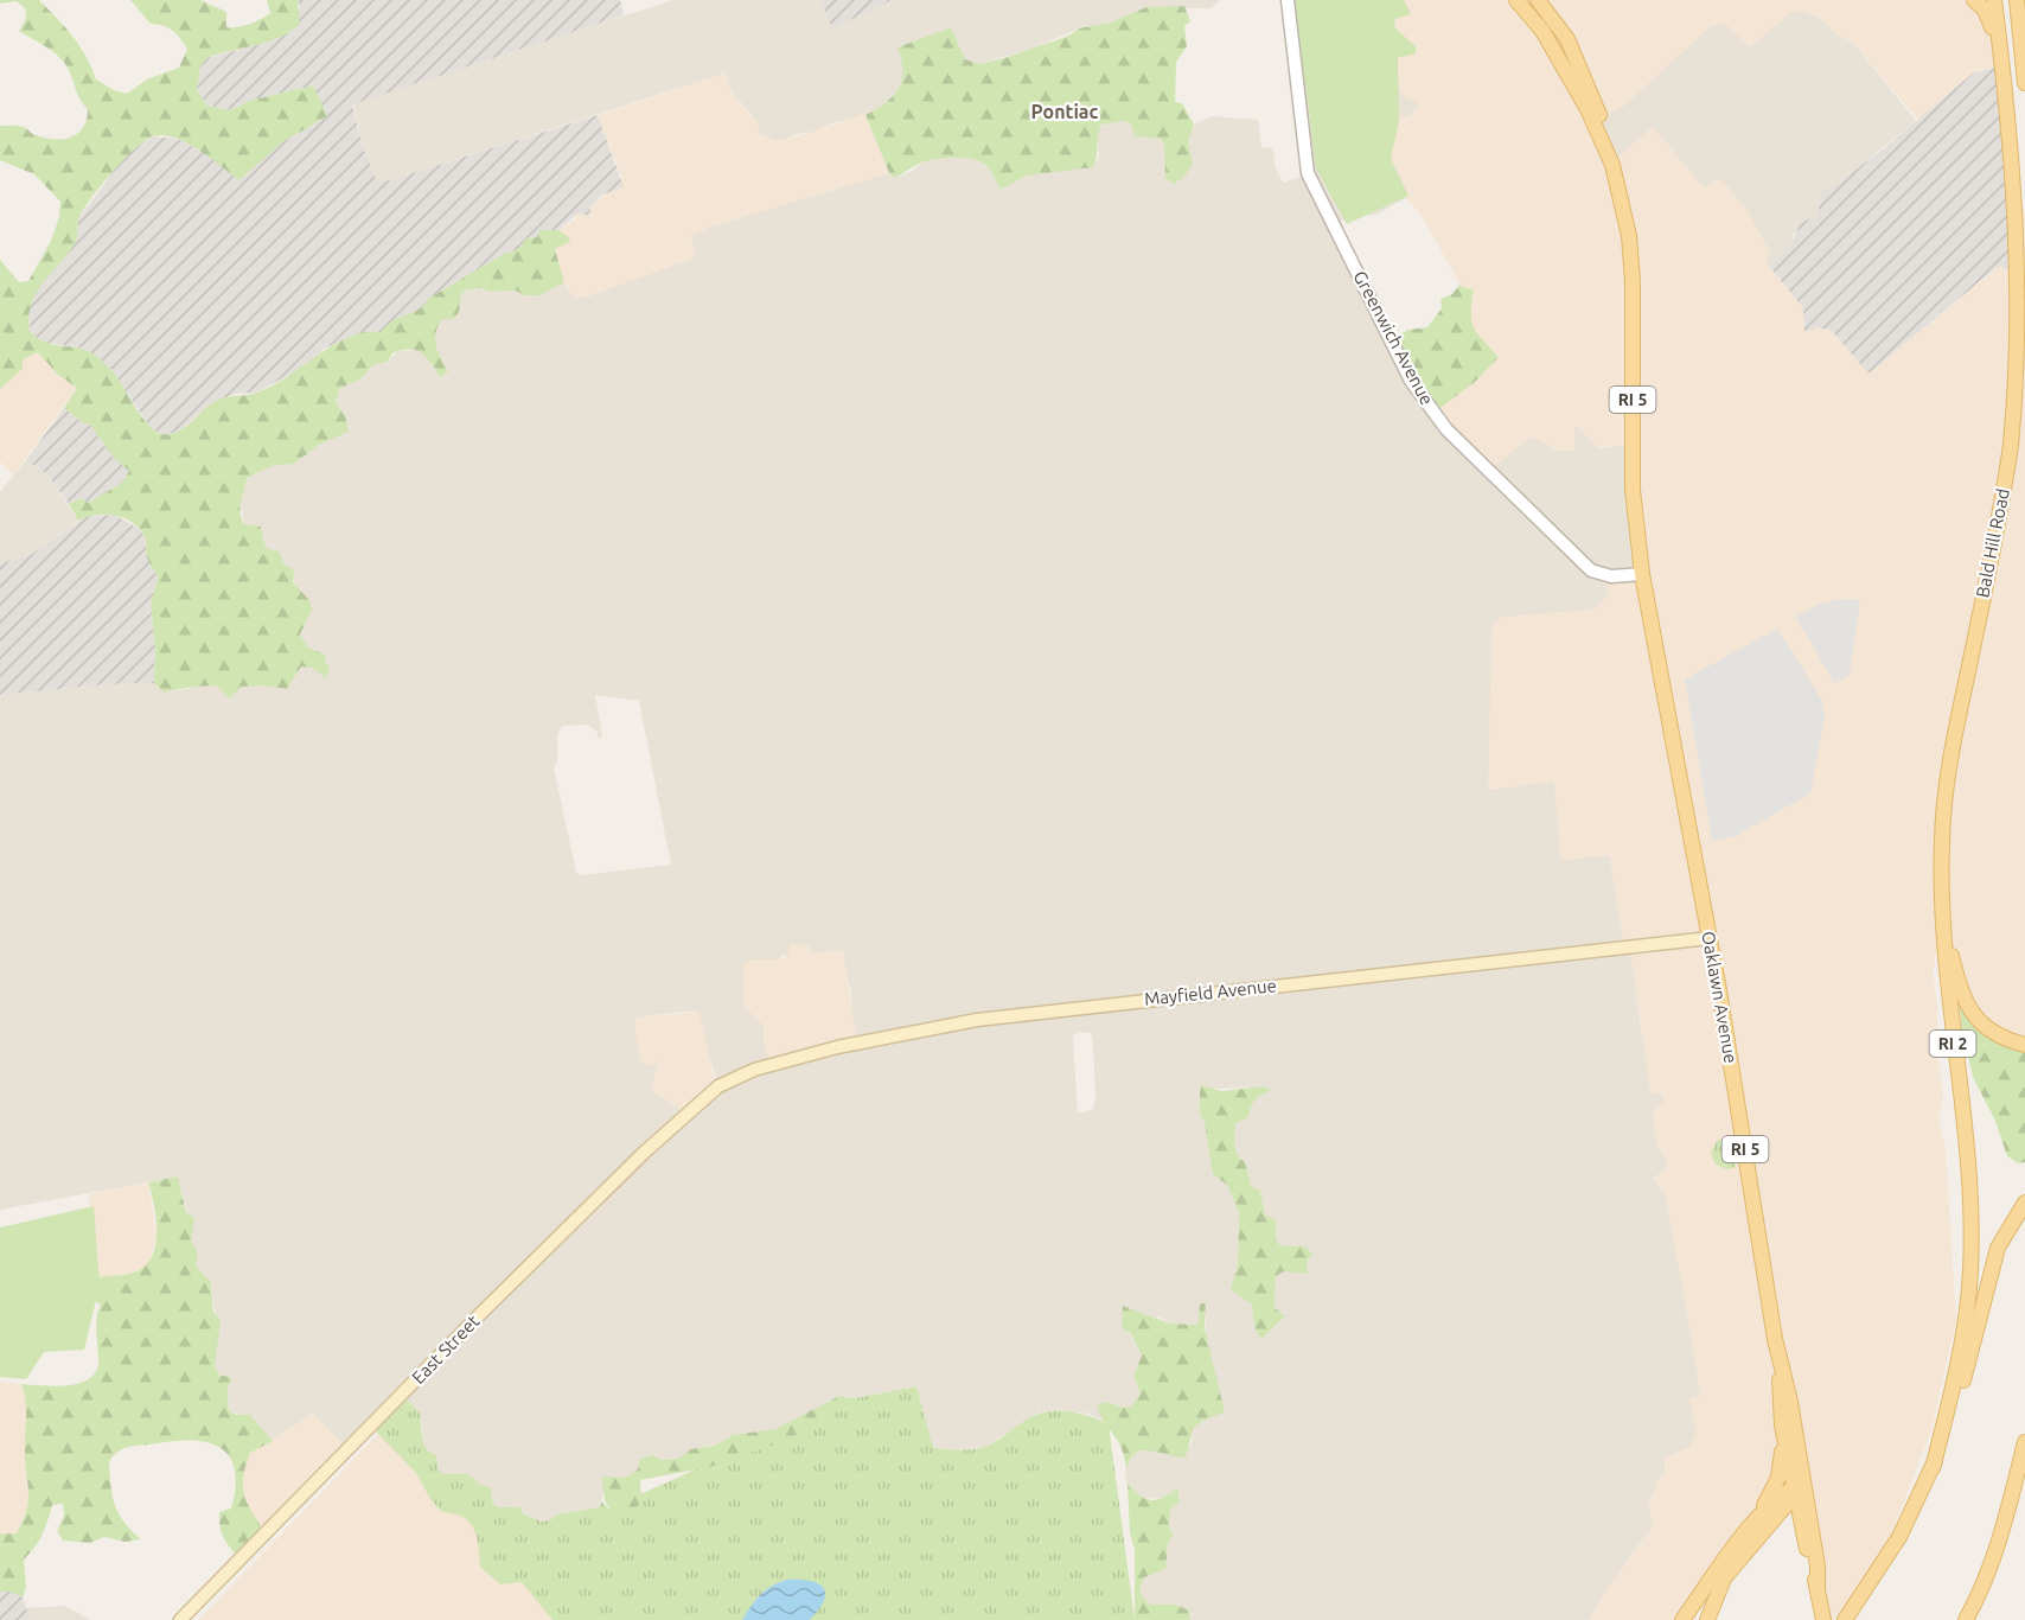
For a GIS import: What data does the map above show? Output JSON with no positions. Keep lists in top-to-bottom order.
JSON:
{
  "streets": {
    "main road": [
      "RI 5",
      "Bald Hill Road",
      "Mayfield Avenue",
      "Oaklawn Avenue",
      "RI 2",
      "East Street"
    ],
    "street": ["Greenwich Avenue"]
  },
  "crossings": [
    ["Greenwich Avenue", "RI 5"],
    ["Greenwich Avenue", "Oaklawn Avenue"],
    ["RI 5", "Oaklawn Avenue"],
    ["Bald Hill Road", "RI 2"],
    ["Mayfield Avenue", "Oaklawn Avenue"],
    ["Mayfield Avenue", "East Street"]
  ],
  "districts": ["Pontiac"]
}
